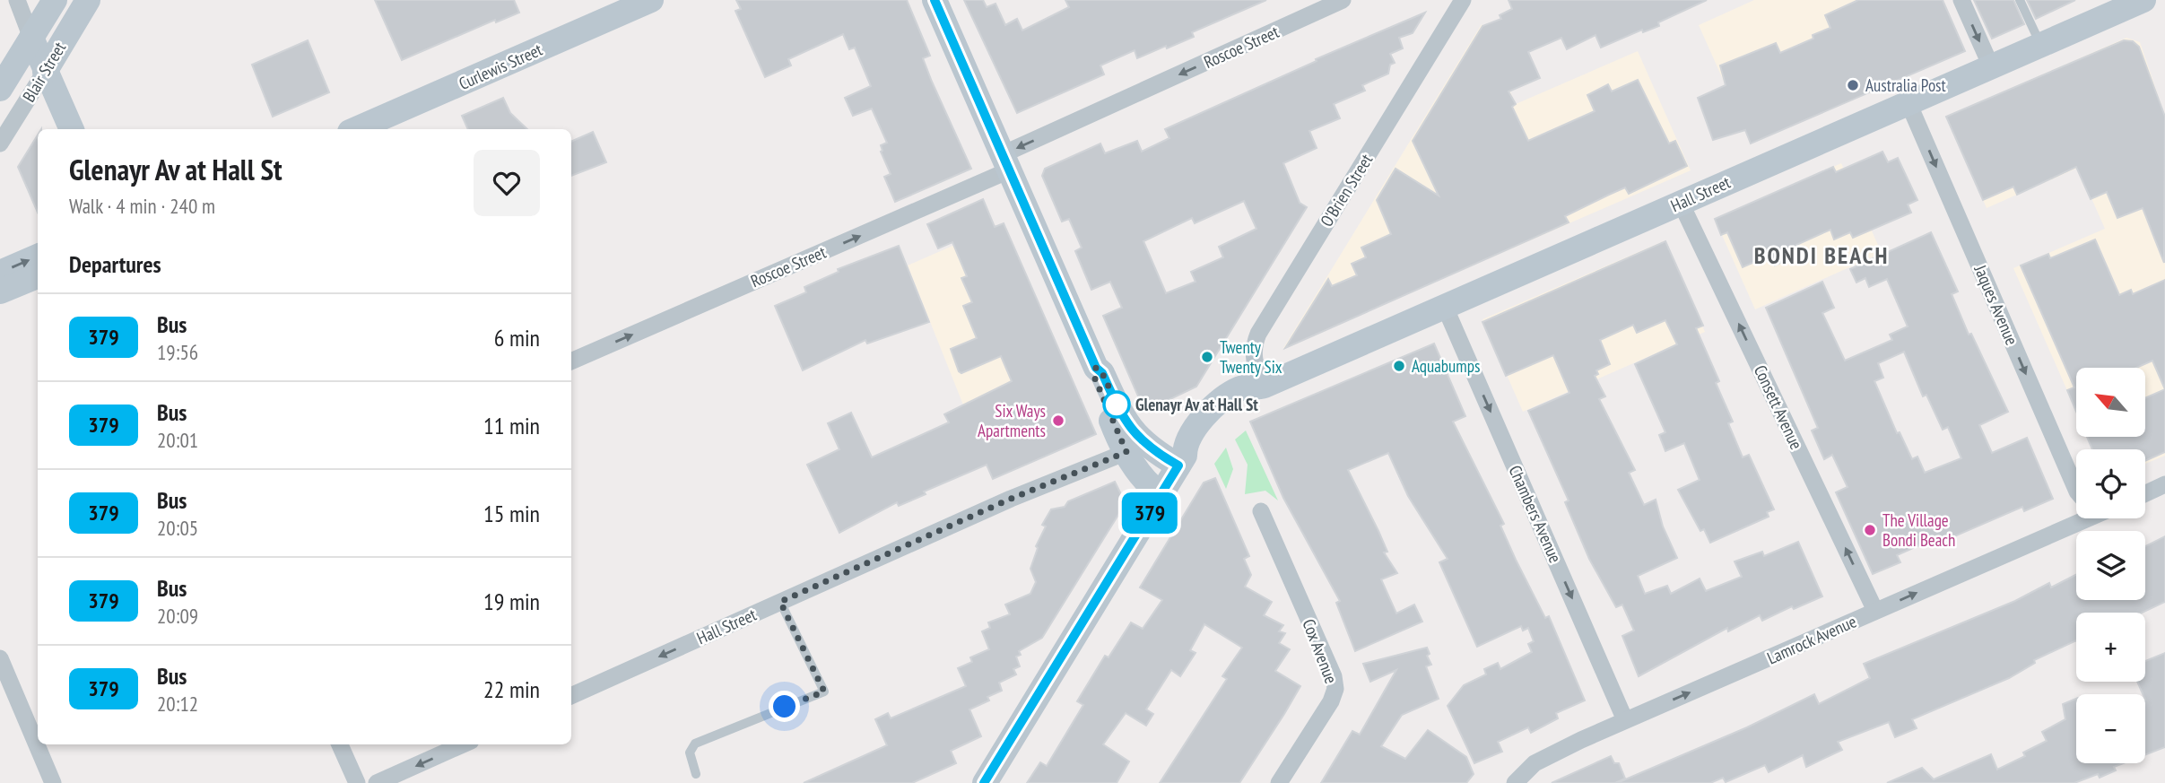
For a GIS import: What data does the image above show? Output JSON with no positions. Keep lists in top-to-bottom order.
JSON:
{
  "streets": {
    "street": [
      "Roscoe Street",
      "Curlewis Street",
      "Blair Street",
      "O'Brien Street",
      "Hall Street",
      "Jaques Avenue",
      "Consett Avenue",
      "Chambers Avenue",
      "Lamrock Avenue",
      "Cox Avenue"
    ]
  },
  "crossings": [
    ["O'Brien Street", "Hall Street"],
    ["Hall Street", "Jaques Avenue"],
    ["Hall Street", "Consett Avenue"],
    ["Hall Street", "Chambers Avenue"],
    ["Consett Avenue", "Lamrock Avenue"],
    ["Chambers Avenue", "Lamrock Avenue"]
  ],
  "one_way": [
    "Jaques Avenue",
    "Consett Avenue",
    "Chambers Avenue",
    "Lamrock Avenue"
  ],
  "districts": ["BONDI BEACH"],
  "places": [
    "Australia Post",
    "Twenty Twenty Six",
    "Aquabumps",
    "Glenayr Av at Hall St",
    "Six Ways Apartments",
    "The Village Bondi Beach"
  ],
  "lines": ["bus line 379"],
  "north": "top left",
  "page": {
    "on_map": "379",
    "heading": [
      ["Glenayr Av at Hall St", "Walk · 4 min · 240 m"],
      "Departures"
    ],
    "list": [
      {
        "mark": "379",
        "name": "Bus",
        "note": "19:56",
        "value": "6 min"
      },
      {
        "mark": "379",
        "name": "Bus",
        "note": "20:01",
        "value": "11 min"
      },
      {
        "mark": "379",
        "name": "Bus",
        "note": "20:05",
        "value": "15 min"
      },
      {
        "mark": "379",
        "name": "Bus",
        "note": "20:09",
        "value": "19 min"
      },
      {
        "mark": "379",
        "name": "Bus",
        "note": "20:12",
        "value": "22 min"
      }
    ],
    "map_buttons": ["+", "−"]
  }
}
